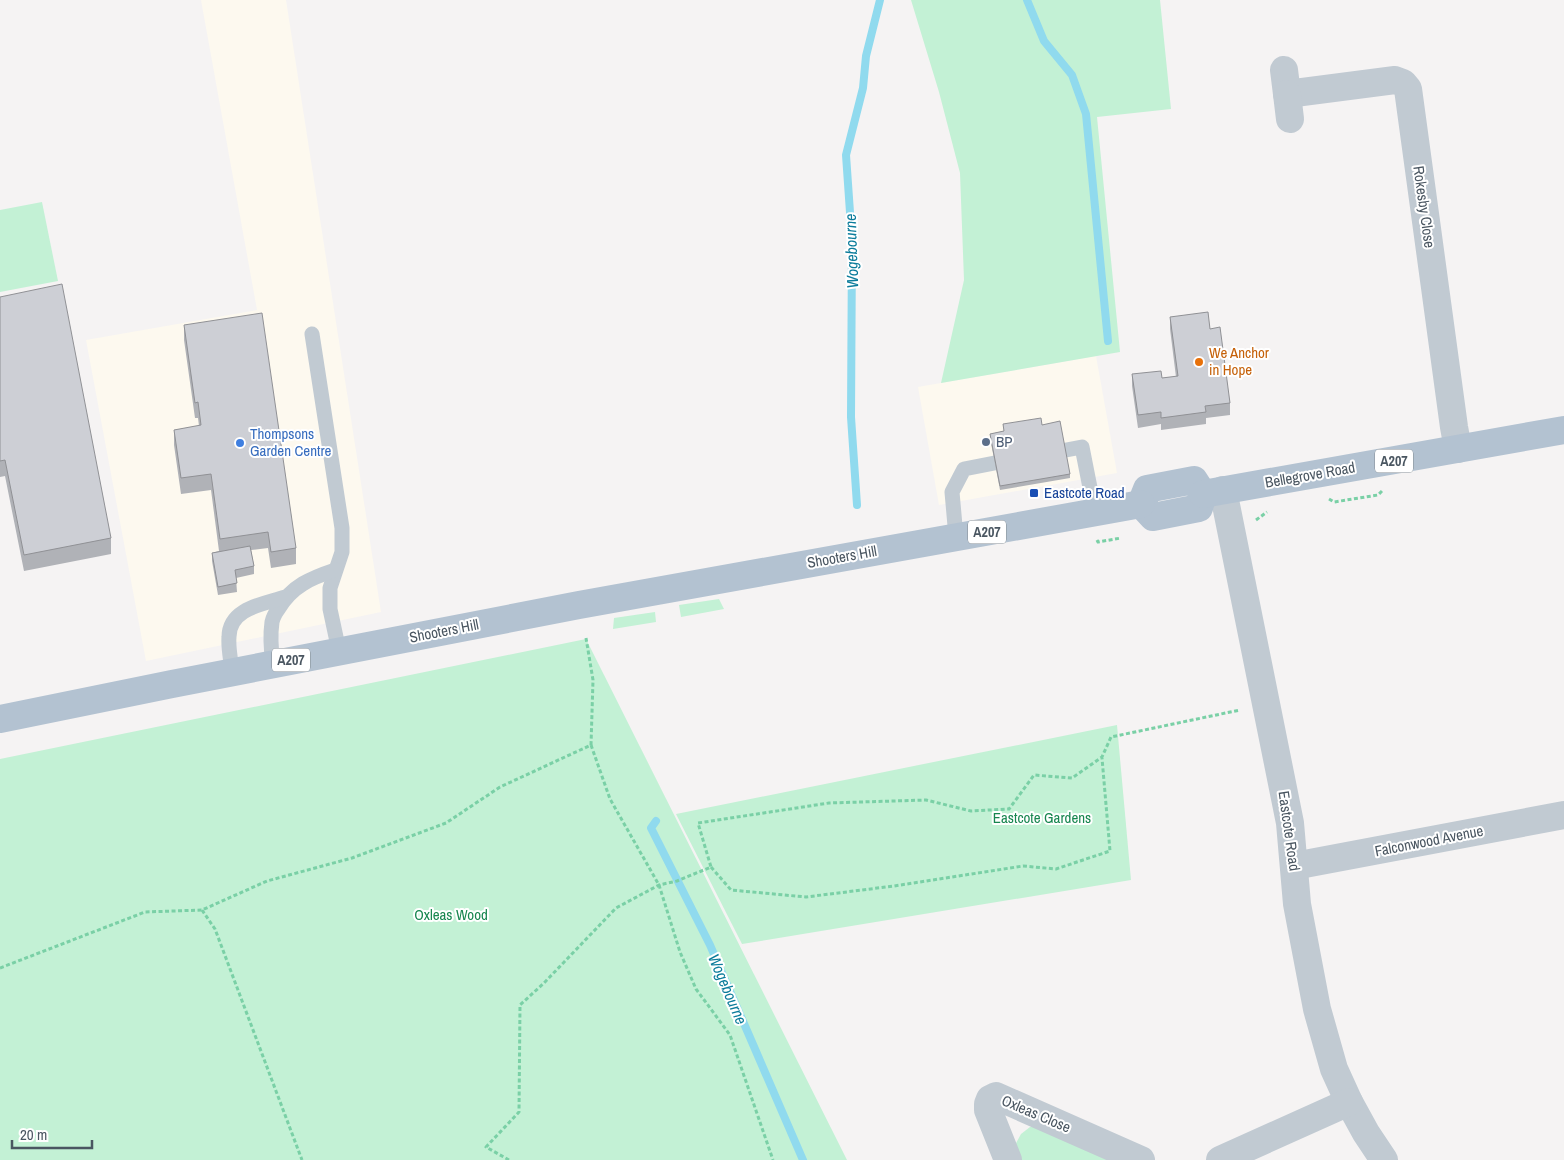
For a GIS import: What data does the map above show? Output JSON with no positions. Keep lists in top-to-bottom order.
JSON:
{
  "streets": {
    "main road": ["A207", "Bellegrove Road", "Shooters Hill"],
    "street": [
      "Rokesby Close",
      "Eastcote Road",
      "Falconwood Avenue",
      "Oxleas Close"
    ]
  },
  "crossings": [
    ["Rokesby Close", "Bellegrove Road"],
    ["A207", "Bellegrove Road"],
    ["A207", "Shooters Hill"],
    ["A207", "Eastcote Road"],
    ["Bellegrove Road", "Eastcote Road"],
    ["Eastcote Road", "Falconwood Avenue"]
  ],
  "water": ["Wogebourne"],
  "parks": ["Eastcote Gardens", "Oxleas Wood"],
  "places": {
    "other": ["We Anchor in Hope", "BP", "Thompsons Garden Centre"],
    "transit": ["Eastcote Road"]
  },
  "scale_bar": "20 m"
}
